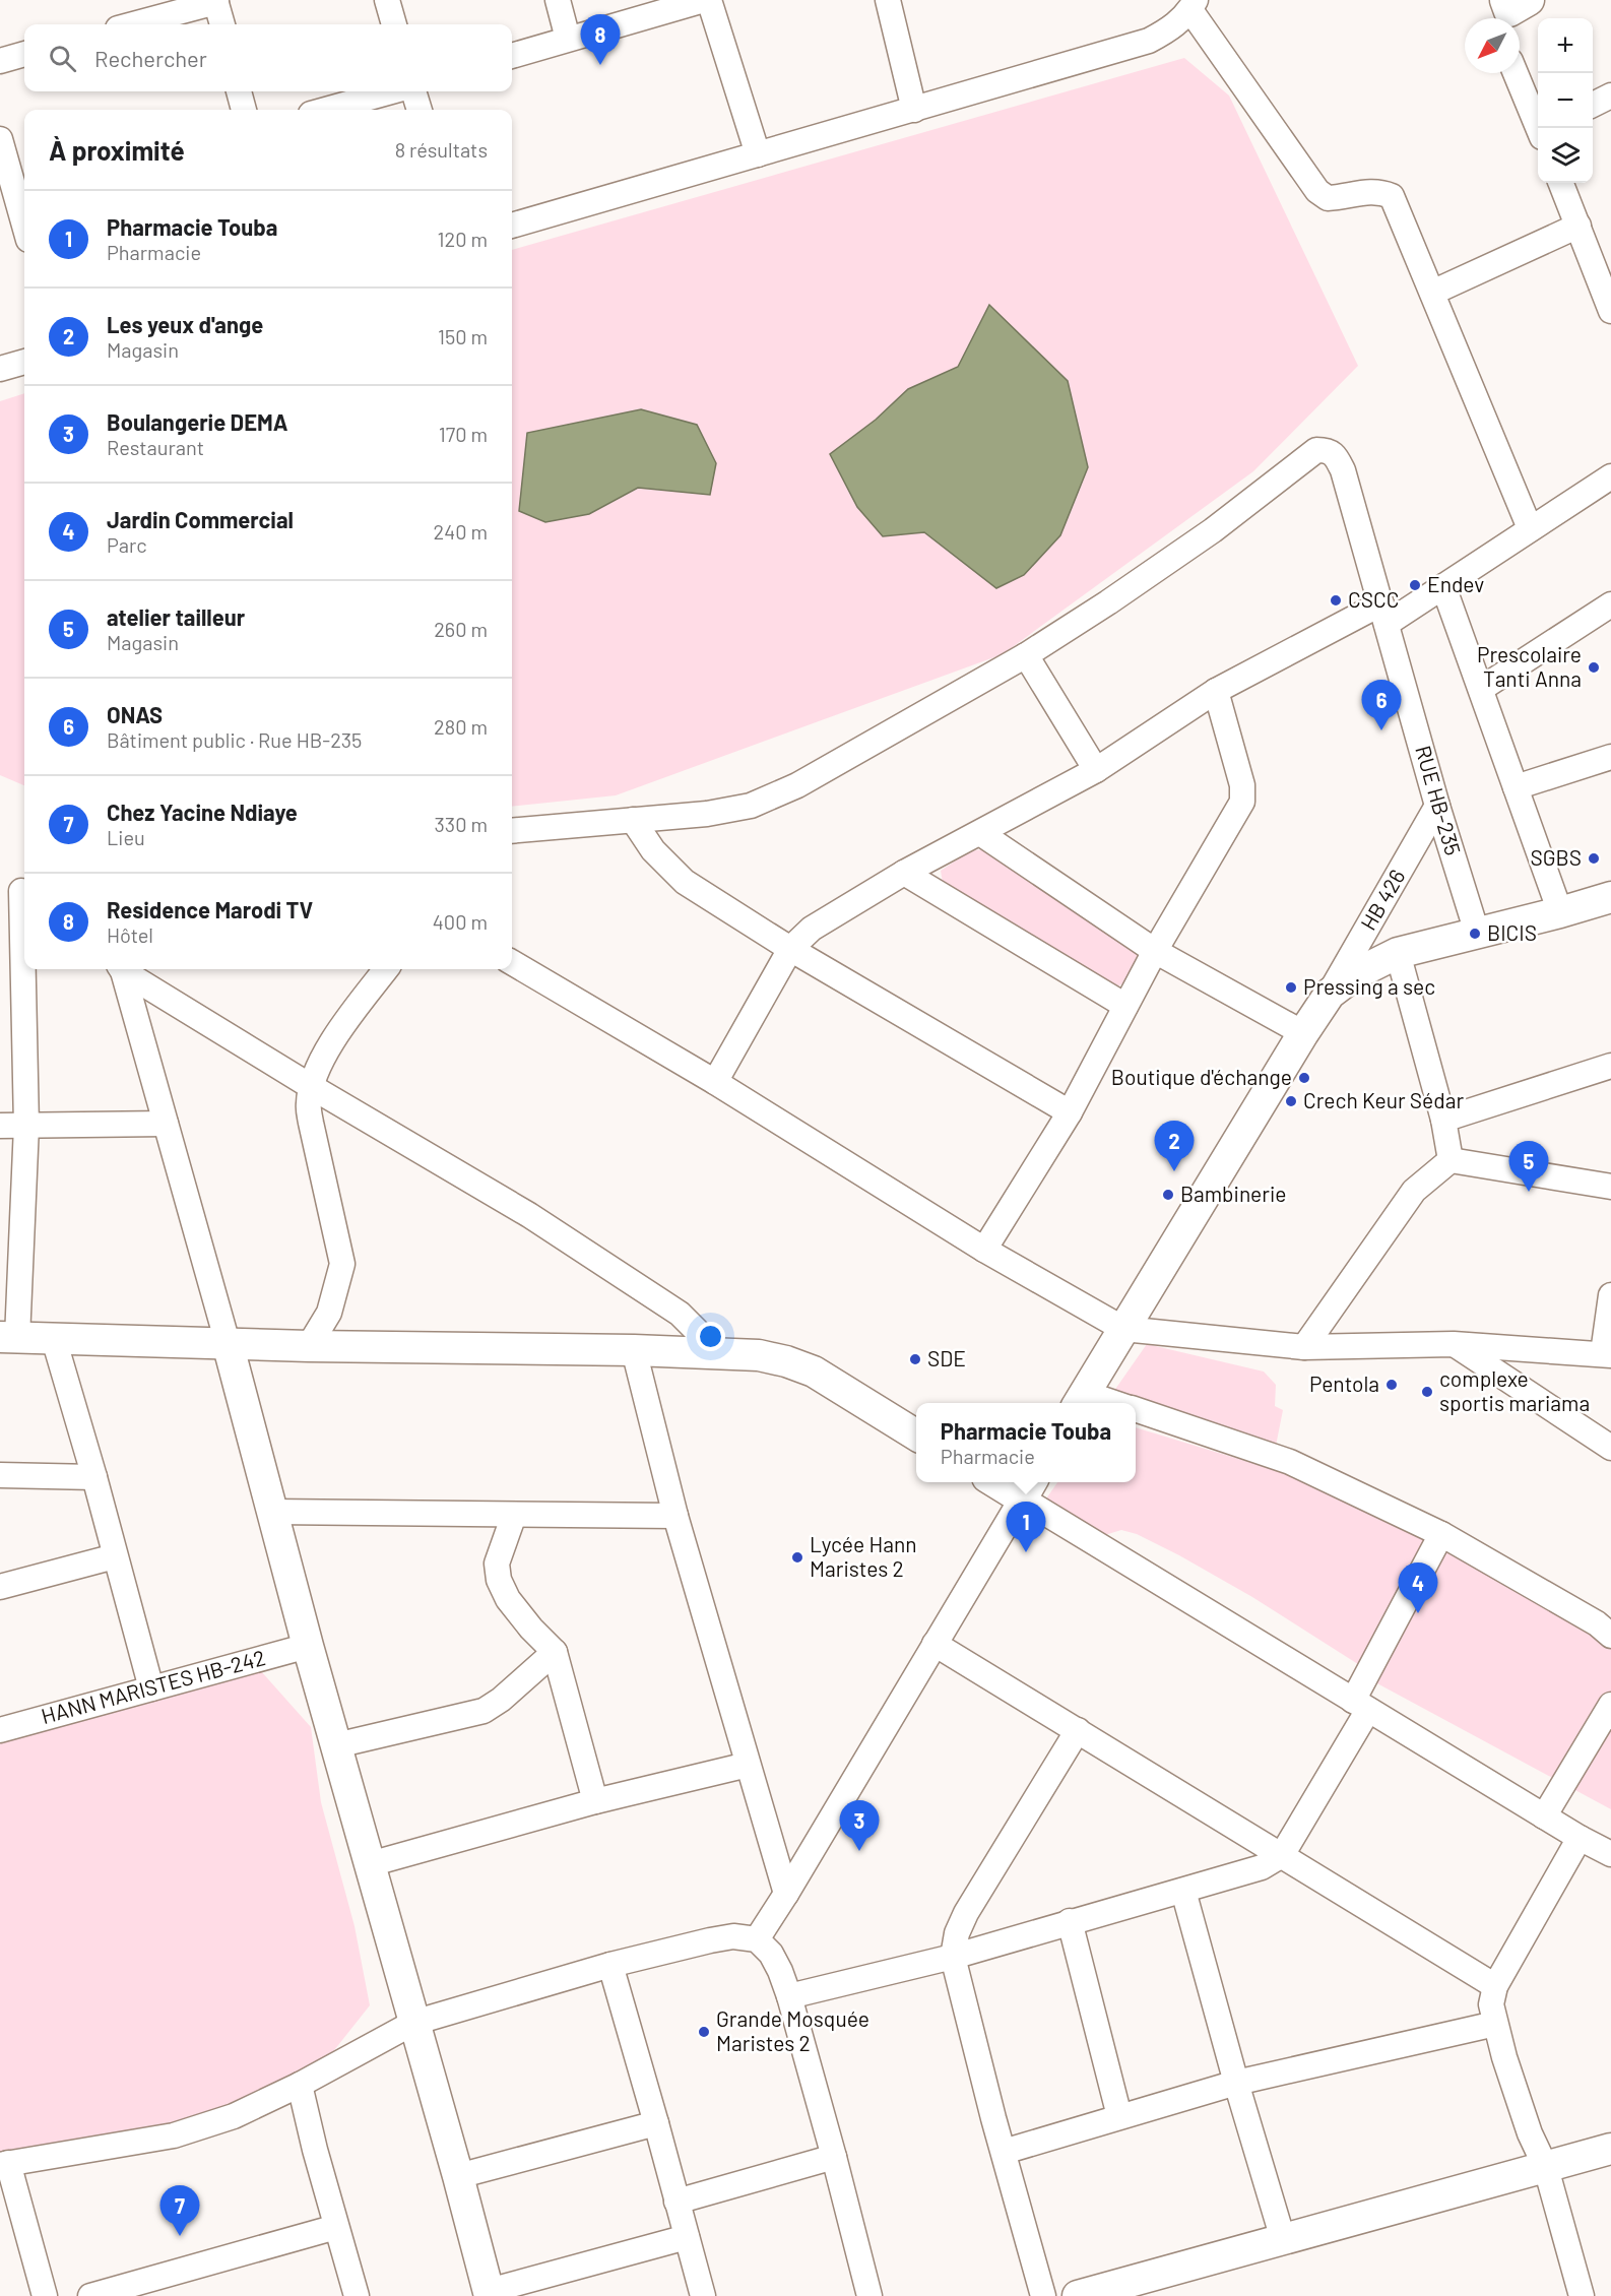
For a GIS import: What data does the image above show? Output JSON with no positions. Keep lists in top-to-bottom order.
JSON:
{
  "streets": {
    "street": ["RUE HB-235", "HB 426", "HANN MARISTES HB-242"]
  },
  "crossings": [
    ["RUE HB-235", "HB 426"]
  ],
  "places": [
    "Endev",
    "CSCC",
    "Prescolaire Tanti Anna",
    "SGBS",
    "BICIS",
    "Pressing a sec",
    "Boutique d'échange",
    "Crech Keur Sédar",
    "Bambinerie",
    "SDE",
    "Pentola",
    "complexe sportis mariama",
    "Lycée Hann Maristes 2",
    "Grande Mosquée Maristes 2"
  ],
  "north": "bottom left",
  "page": {
    "pins": [
      "8",
      "6",
      "2",
      "5",
      "1",
      "4",
      "3",
      "7"
    ],
    "map_buttons": ["+", "−"],
    "search": "Rechercher",
    "heading": ["À proximité", "8 résultats"],
    "list": [
      {
        "mark": "1",
        "name": "Pharmacie Touba",
        "note": "Pharmacie",
        "value": "120 m"
      },
      {
        "mark": "2",
        "name": "Les yeux d'ange",
        "note": "Magasin",
        "value": "150 m"
      },
      {
        "mark": "3",
        "name": "Boulangerie DEMA",
        "note": "Restaurant",
        "value": "170 m"
      },
      {
        "mark": "4",
        "name": "Jardin Commercial",
        "note": "Parc",
        "value": "240 m"
      },
      {
        "mark": "5",
        "name": "atelier tailleur",
        "note": "Magasin",
        "value": "260 m"
      },
      {
        "mark": "6",
        "name": "ONAS",
        "note": "Bâtiment public · Rue HB-235",
        "value": "280 m"
      },
      {
        "mark": "7",
        "name": "Chez Yacine Ndiaye",
        "note": "Lieu",
        "value": "330 m"
      },
      {
        "mark": "8",
        "name": "Residence Marodi TV",
        "note": "Hôtel",
        "value": "400 m"
      }
    ],
    "popup": ["Pharmacie Touba", "Pharmacie"]
  }
}
